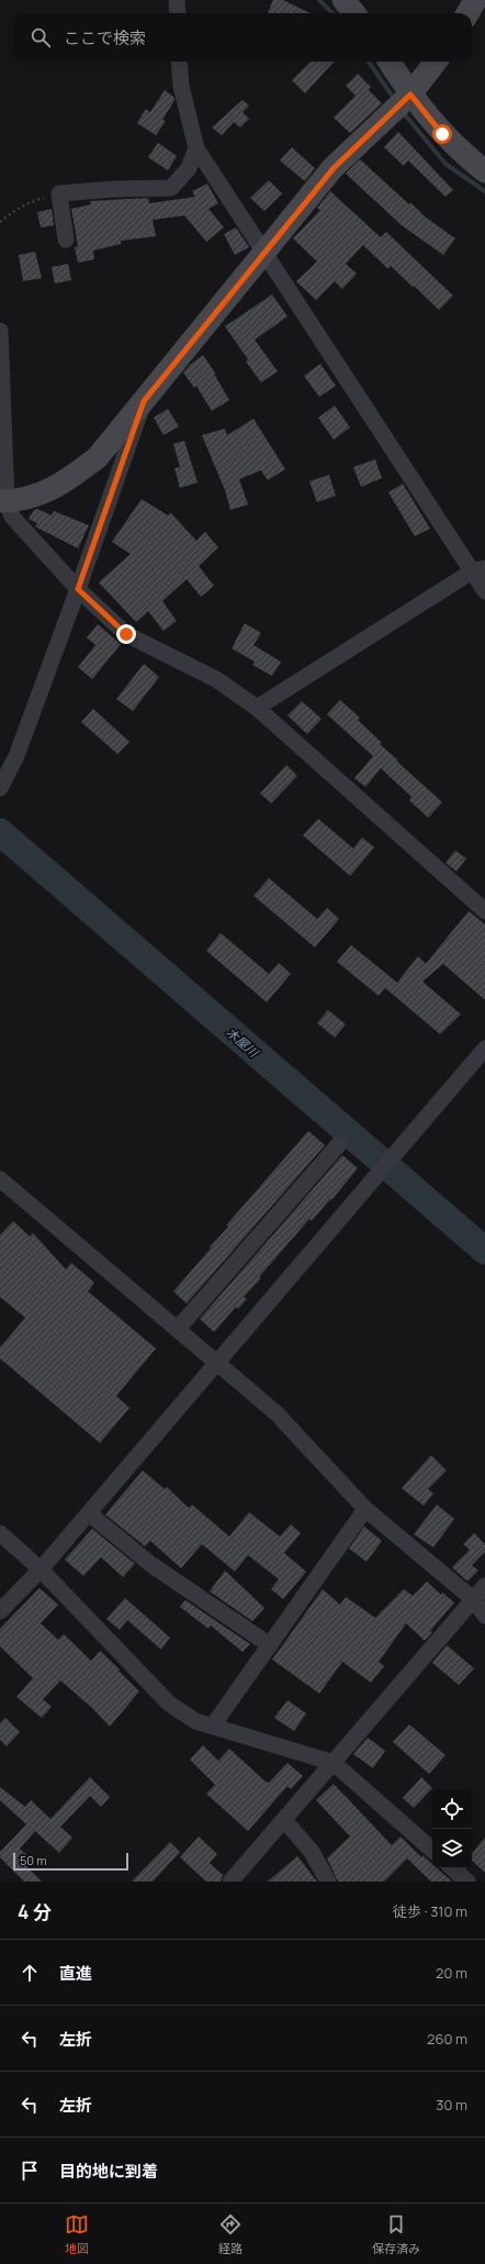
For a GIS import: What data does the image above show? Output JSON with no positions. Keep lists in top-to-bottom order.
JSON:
{
  "water": ["木屋川"],
  "scale_bar": "50 m",
  "page": {
    "search": "ここで検索",
    "scale": "50 m",
    "heading": ["4 分", "徒歩 · 310 m"],
    "list": [
      ["直進", "20 m"],
      ["左折", "260 m"],
      ["左折", "30 m"],
      "目的地に到着"
    ],
    "nav": ["地図", "経路", "保存済み"]
  }
}
